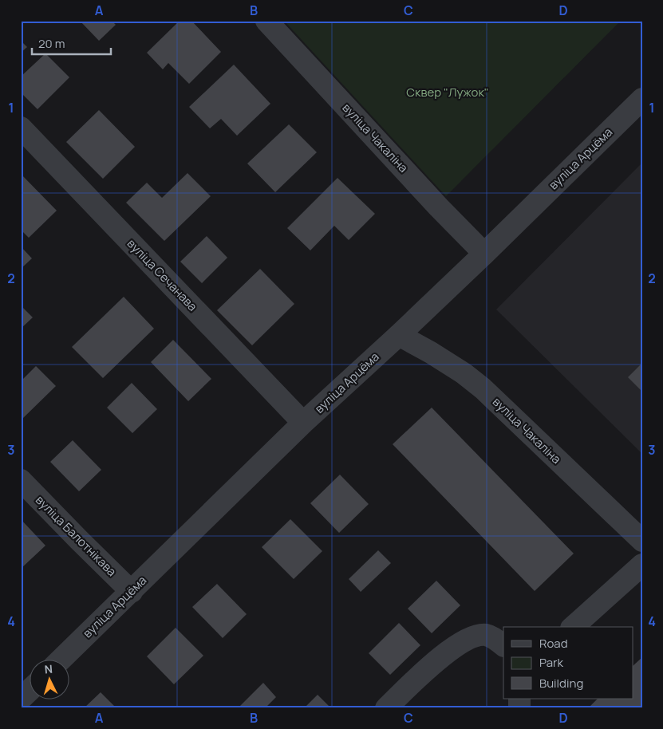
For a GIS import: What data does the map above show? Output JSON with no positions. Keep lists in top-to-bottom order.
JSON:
{
  "streets": {
    "street": [
      "вуліца Чакаліна",
      "вуліца Арцёма",
      "вуліца Сечанава",
      "вуліца Балотнікава"
    ]
  },
  "crossings": [
    ["вуліца Чакаліна", "вуліца Арцёма"],
    ["вуліца Арцёма", "вуліца Сечанава"],
    ["вуліца Арцёма", "вуліца Балотнікава"]
  ],
  "parks": ["Сквер \"Лужок\""],
  "legend": ["Road", "Park", "Building"],
  "scale_bar": "20 m",
  "north": "top",
  "grid": {
    "columns": [
      "A",
      "B",
      "C",
      "D"
    ],
    "rows": [
      "1",
      "2",
      "3",
      "4"
    ]
  }
}
